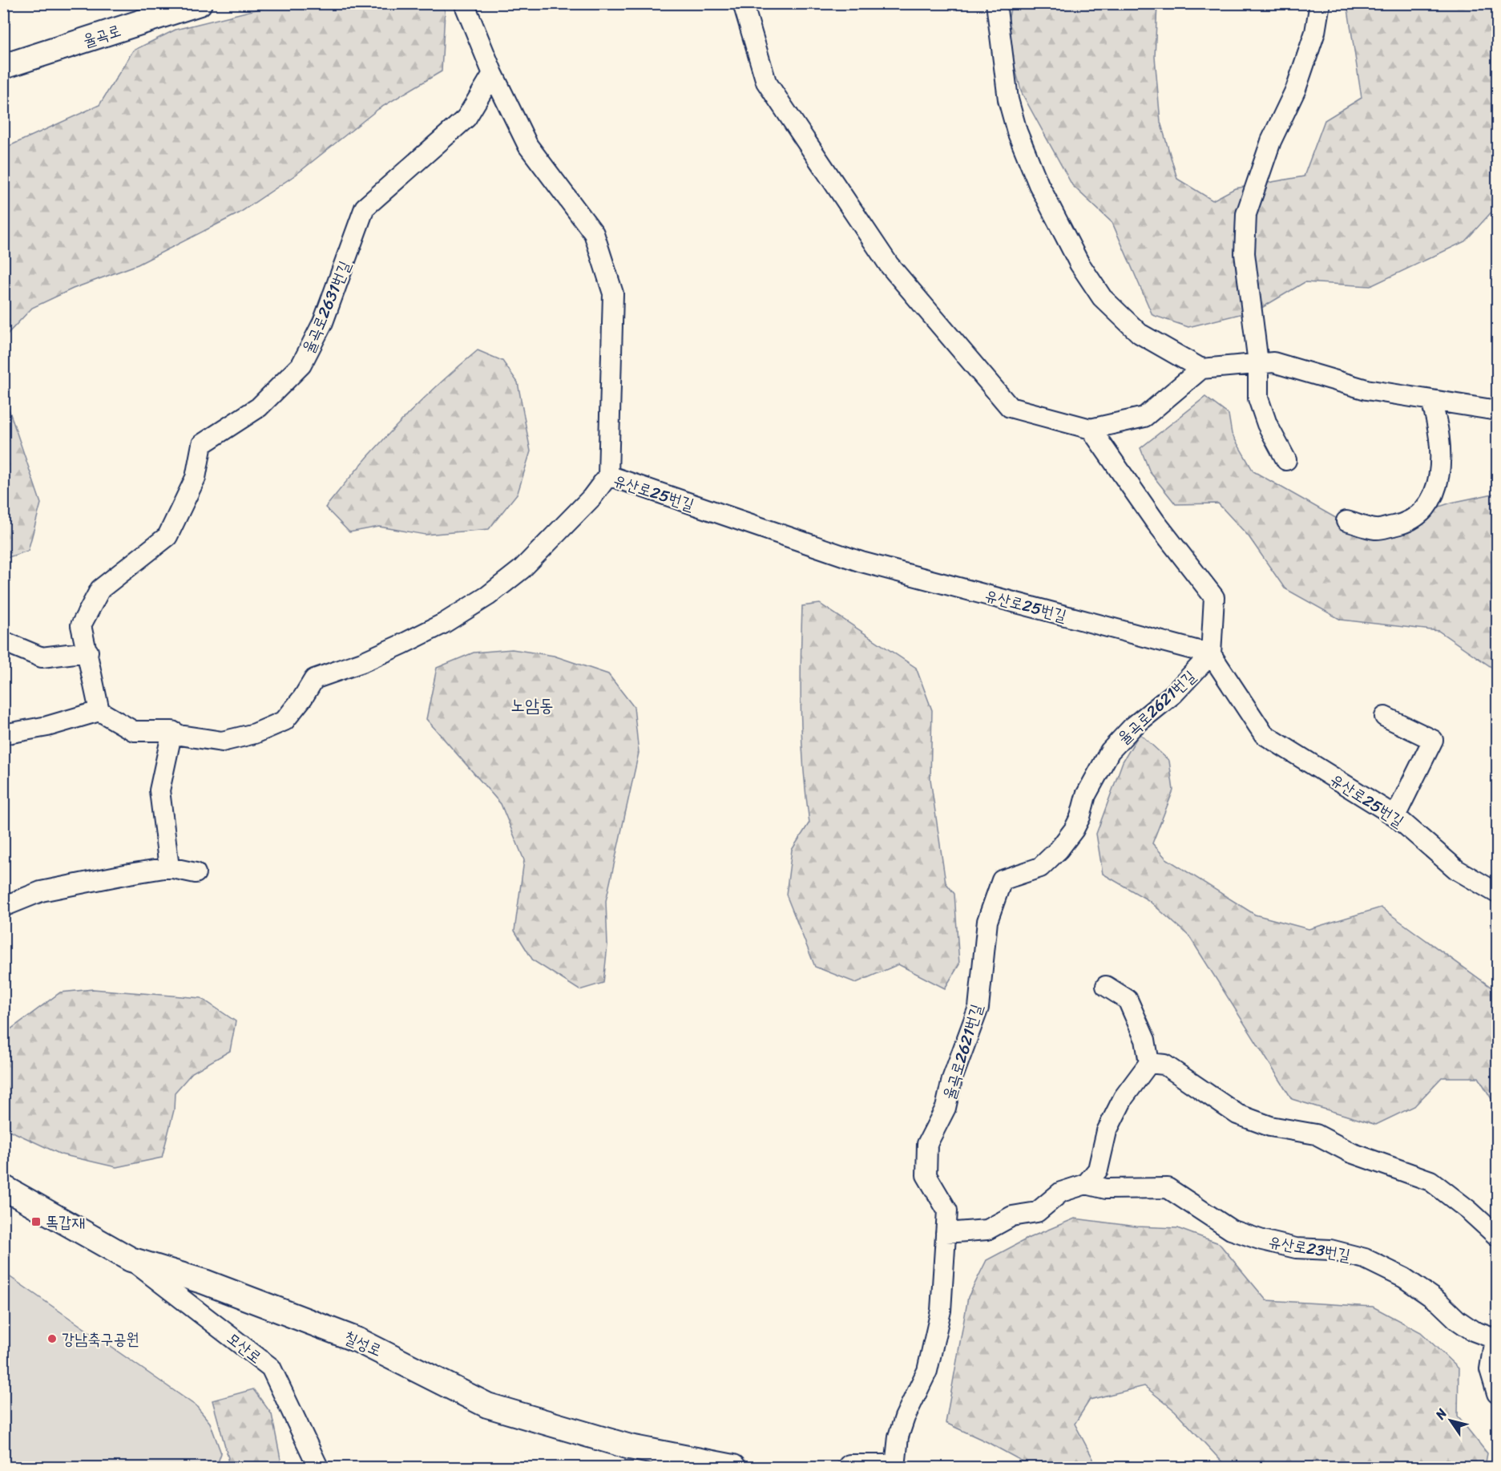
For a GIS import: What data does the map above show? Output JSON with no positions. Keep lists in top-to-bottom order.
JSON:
{
  "streets": {
    "street": [
      "율곡로",
      "율곡로2631번길",
      "유산로25번길",
      "율곡로2621번길",
      "유산로23번길",
      "칠성로",
      "모산로"
    ]
  },
  "crossings": [
    ["유산로25번길", "율곡로2621번길"],
    ["칠성로", "모산로"]
  ],
  "districts": ["노암동"],
  "places": {
    "transit": ["똑갑재"],
    "other": ["강남축구공원"]
  },
  "north": "top left"
}
